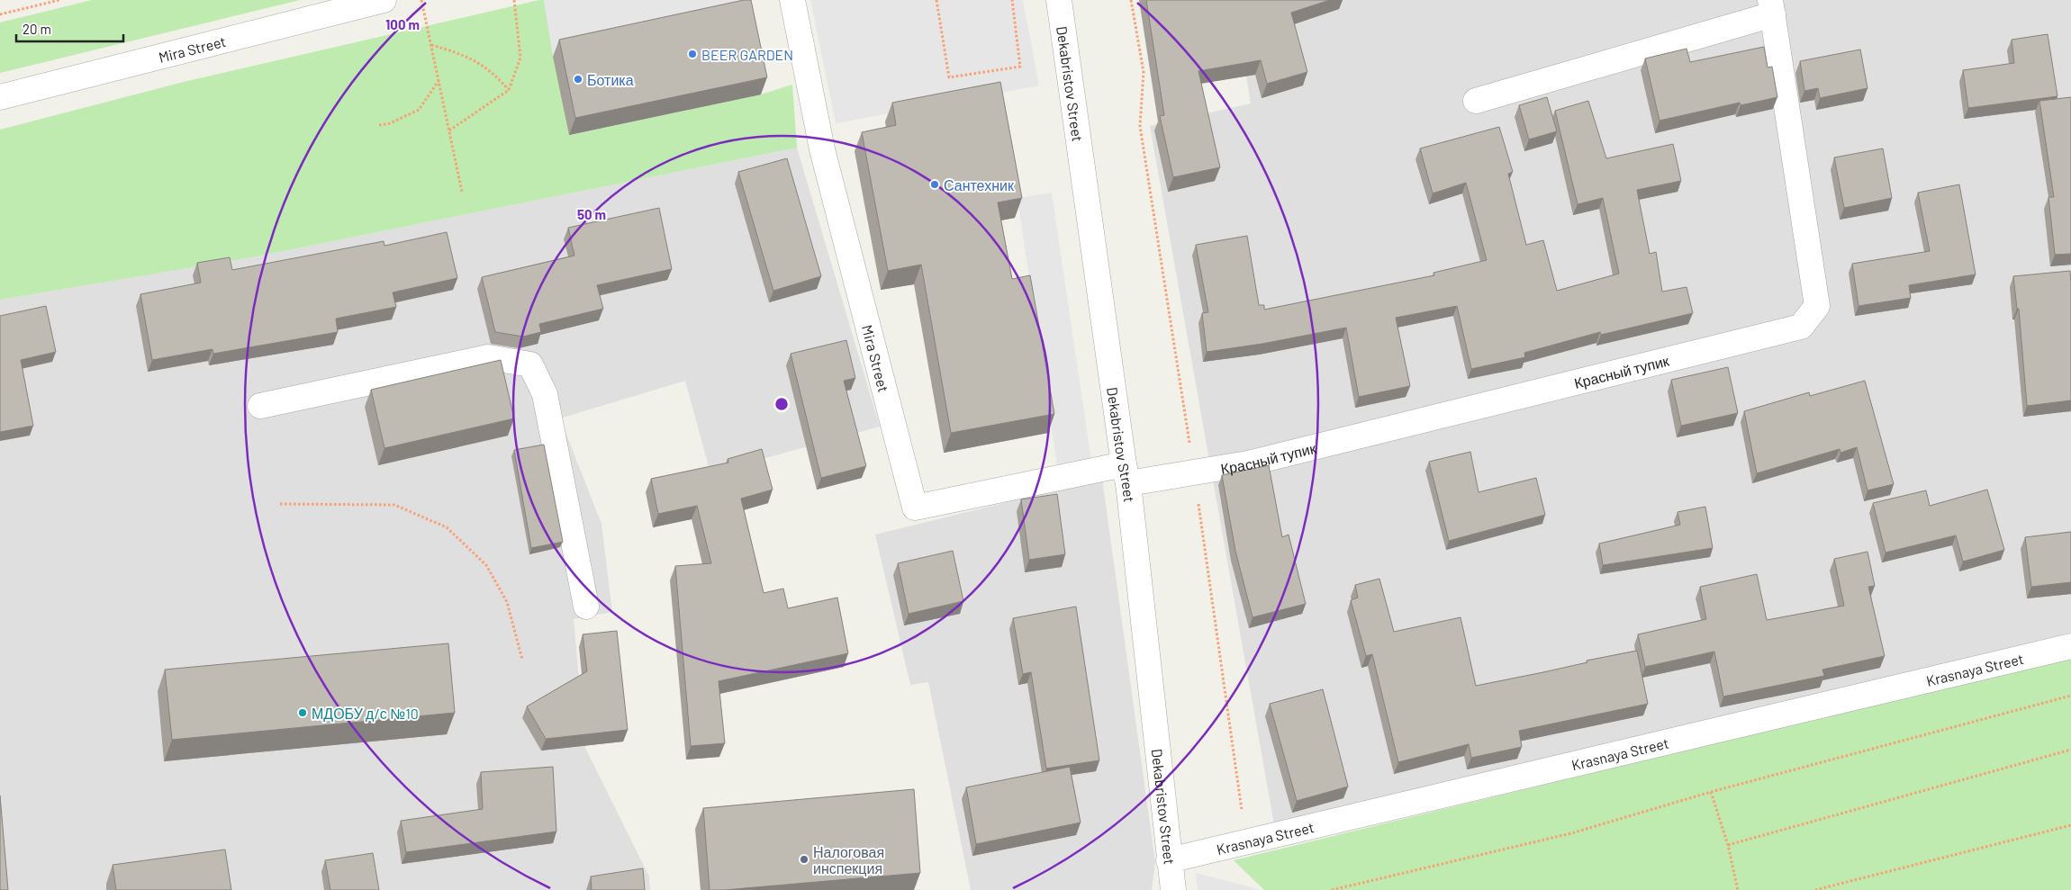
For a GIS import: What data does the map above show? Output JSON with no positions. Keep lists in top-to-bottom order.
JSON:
{
  "streets": {
    "street": [
      "Mira Street",
      "Dekabristov Street",
      "Красный тупик",
      "Krasnaya Street"
    ]
  },
  "crossings": [
    ["Mira Street", "Dekabristov Street"],
    ["Mira Street", "Красный тупик"],
    ["Dekabristov Street", "Красный тупик"],
    ["Dekabristov Street", "Krasnaya Street"]
  ],
  "places": [
    "BEER GARDEN",
    "Ботика",
    "Сантехник",
    "МДОБУ д/с №10",
    "Налоговая инспекция"
  ],
  "scale_bar": "20 m",
  "rings": ["100 m", "50 m"]
}
